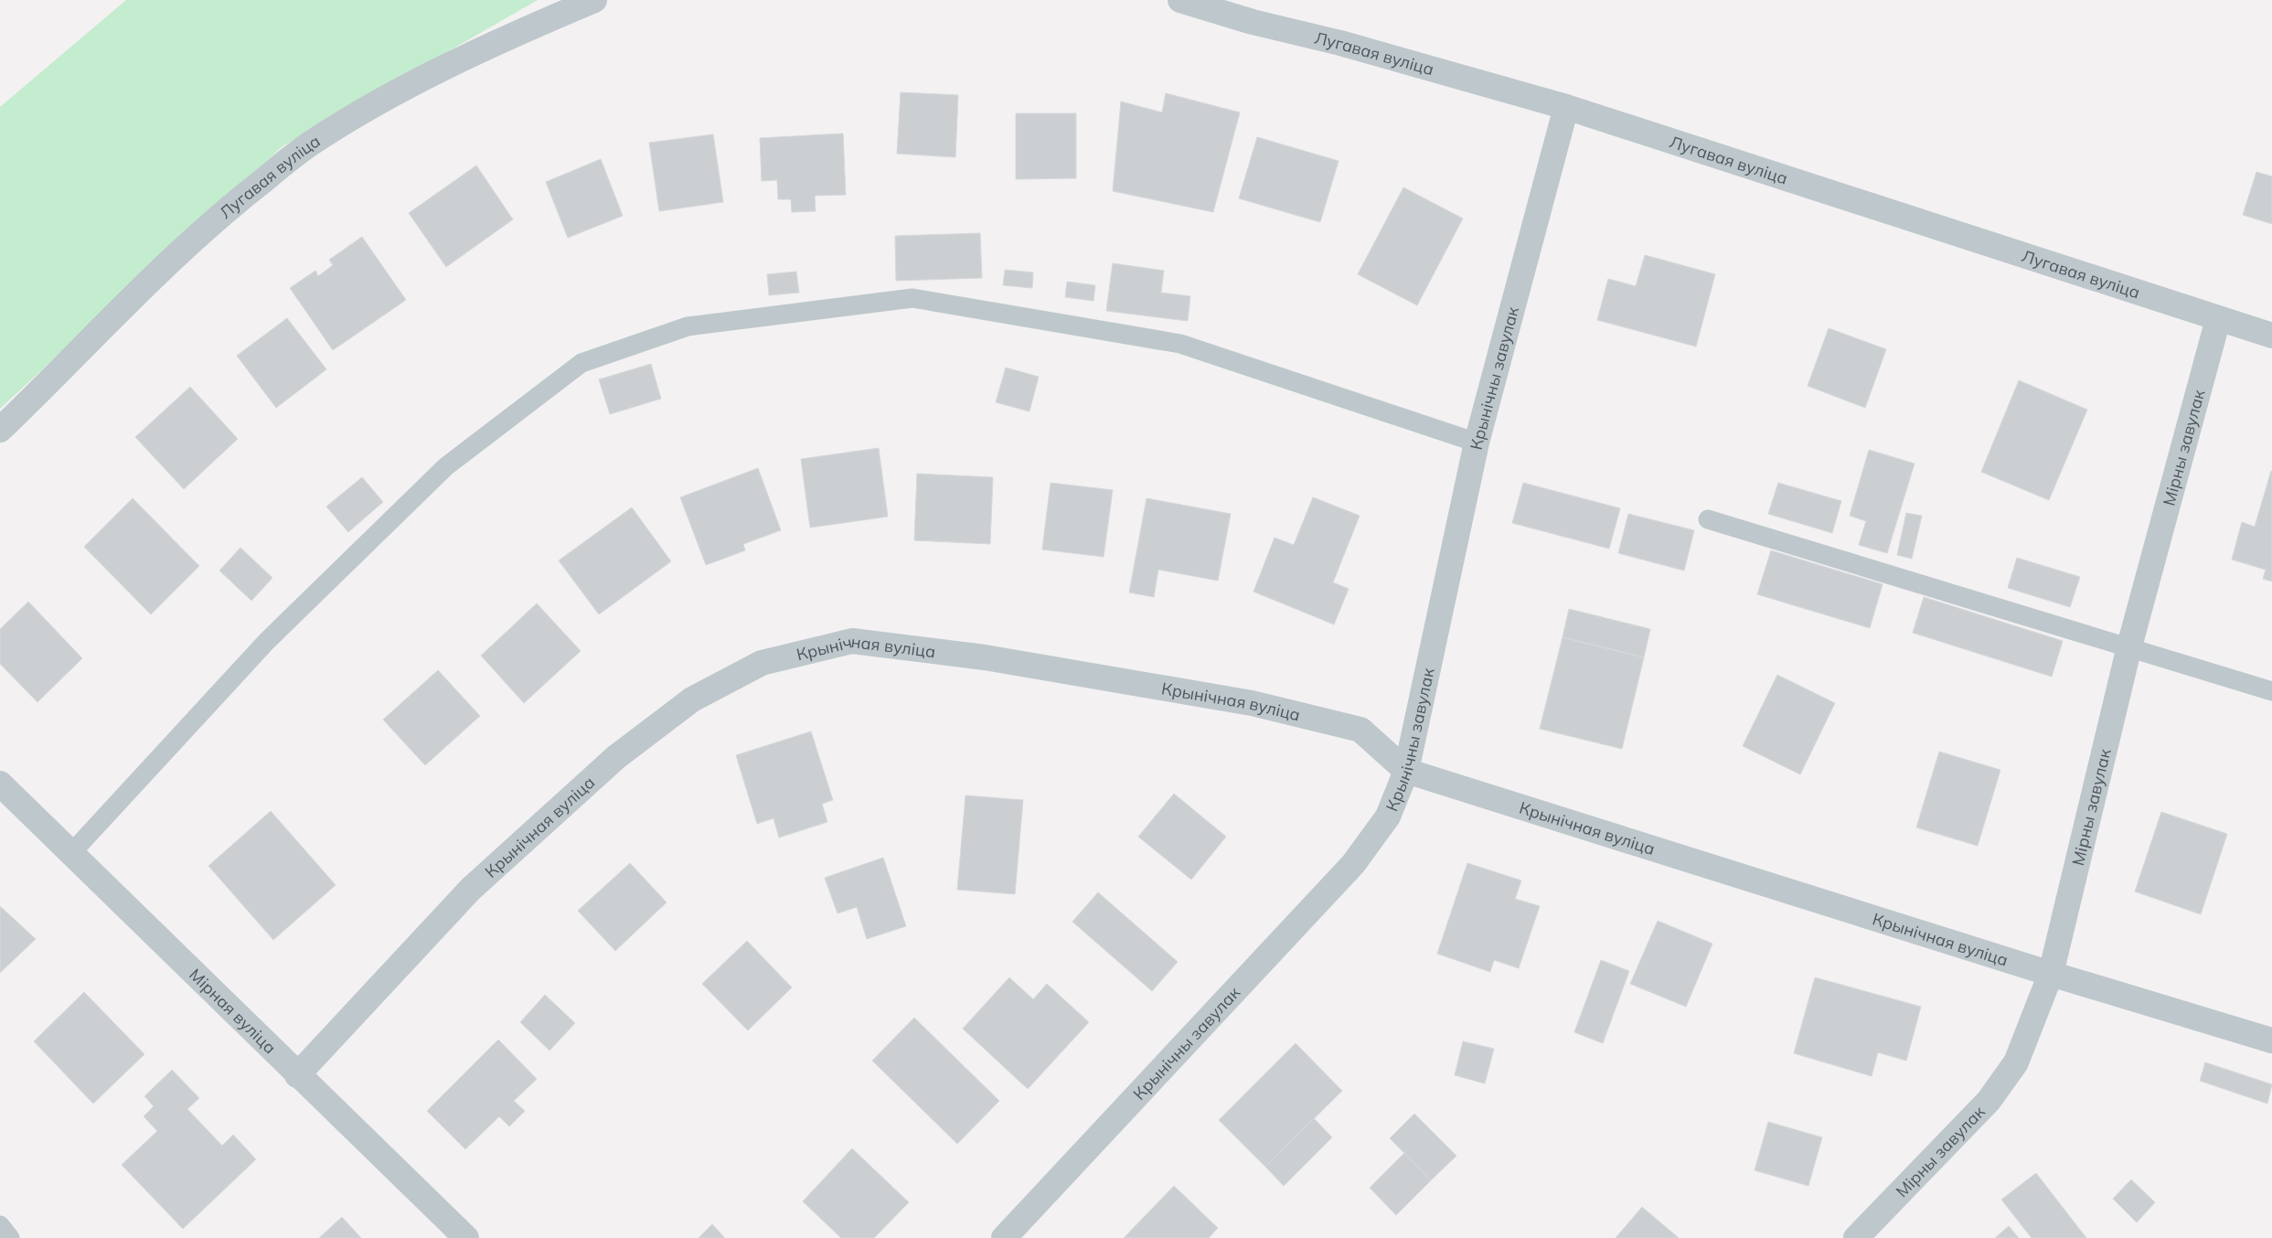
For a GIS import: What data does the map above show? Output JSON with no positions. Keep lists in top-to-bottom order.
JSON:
{
  "streets": {
    "street": [
      "Лугавая вуліца",
      "Крынічны завулак",
      "Мірны завулак",
      "Крынічная вуліца",
      "Мірная вуліца"
    ]
  },
  "crossings": [
    ["Лугавая вуліца", "Крынічны завулак"],
    ["Лугавая вуліца", "Мірны завулак"],
    ["Крынічны завулак", "Крынічная вуліца"],
    ["Мірны завулак", "Крынічная вуліца"],
    ["Крынічная вуліца", "Мірная вуліца"]
  ]
}
